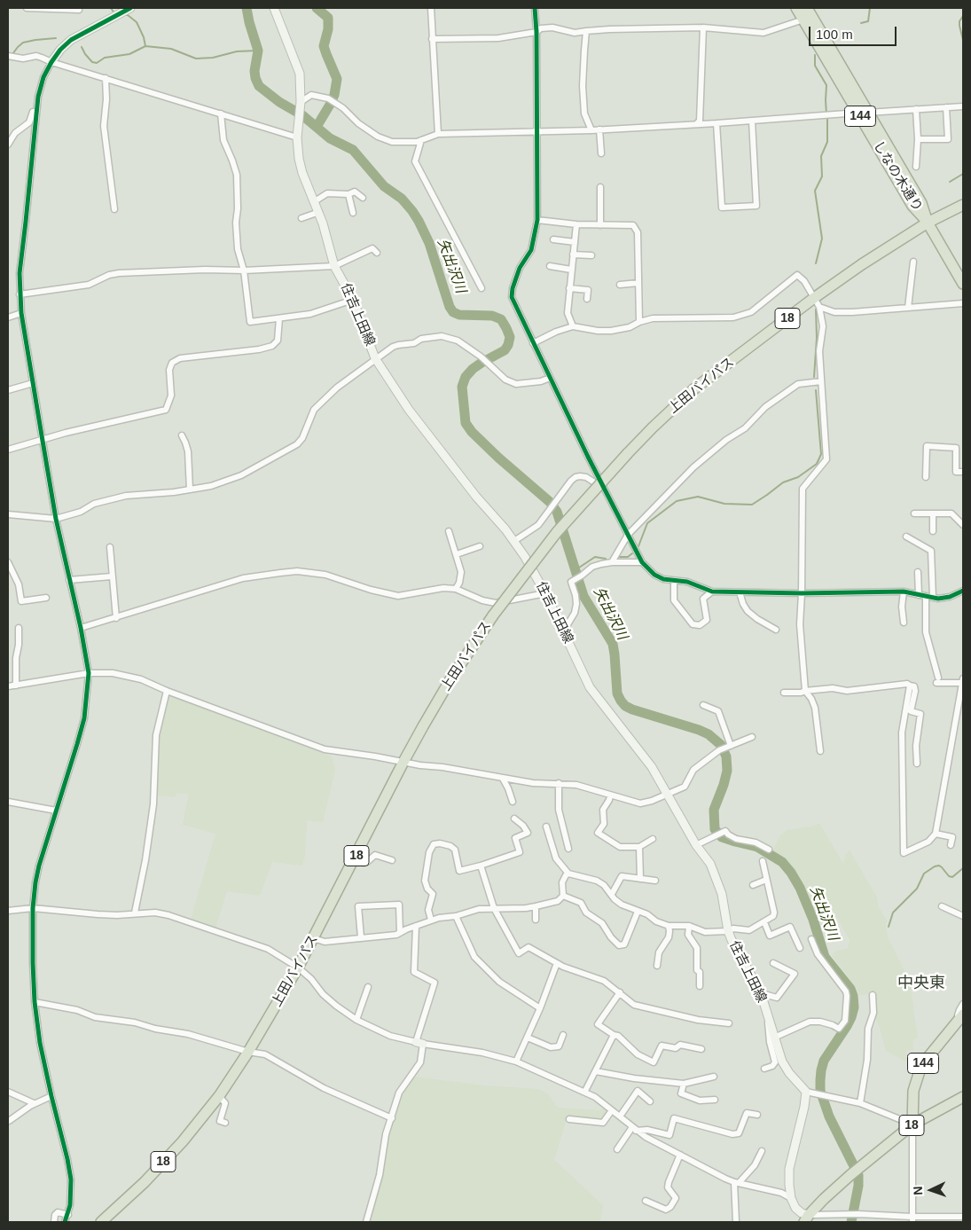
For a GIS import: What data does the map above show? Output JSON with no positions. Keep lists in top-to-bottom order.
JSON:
{
  "streets": {
    "highway": [
      "144",
      "しなの木通り",
      "18",
      "上田バイパス"
    ],
    "main road": ["住吉上田線"]
  },
  "crossings": [
    ["144", "しなの木通り"],
    ["144", "18"],
    ["144", "上田バイパス"],
    ["しなの木通り", "上田バイパス"]
  ],
  "districts": ["中央東"],
  "water": ["矢出沢川"],
  "scale_bar": "100 m",
  "north": "left"
}
